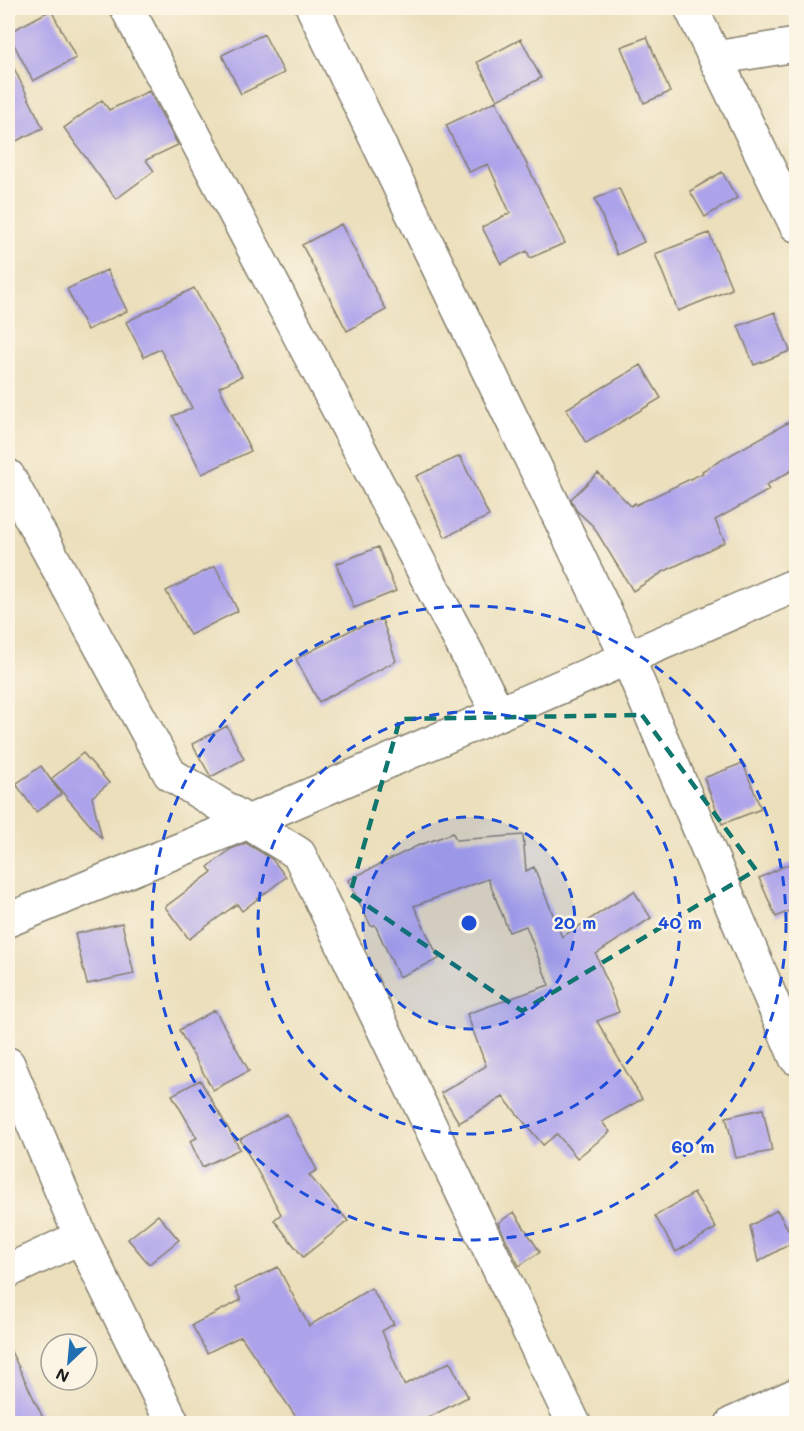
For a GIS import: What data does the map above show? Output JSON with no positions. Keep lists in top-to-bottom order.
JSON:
{
  "north": "bottom left",
  "rings": ["20 m", "40 m", "60 m"]
}
